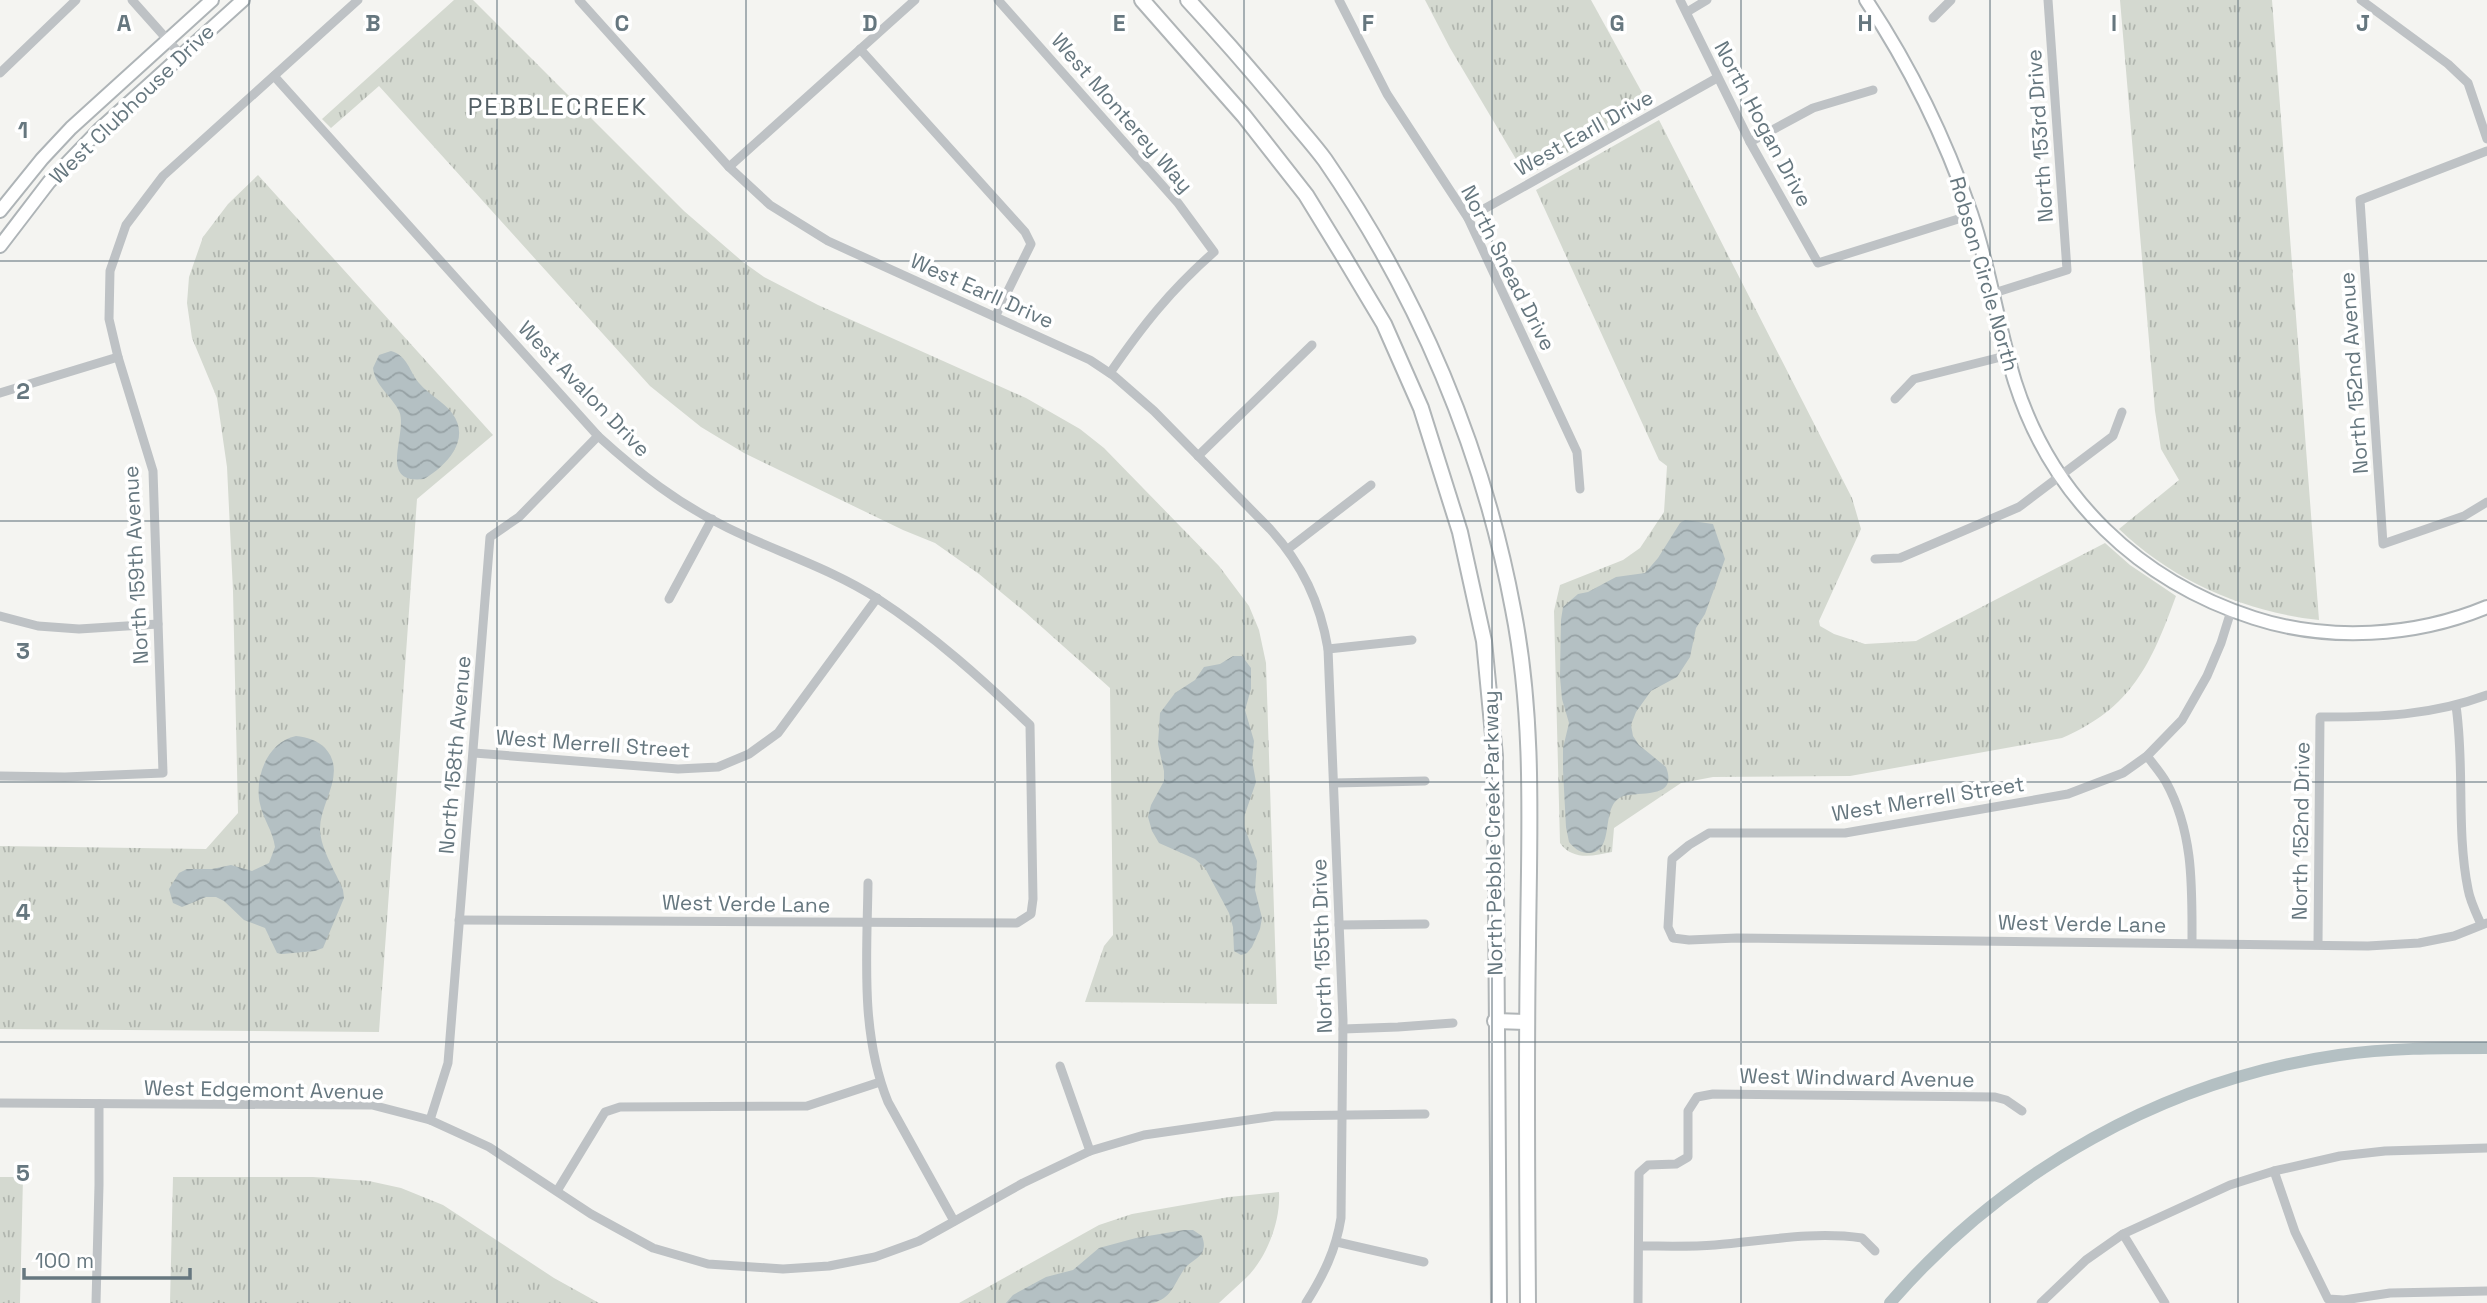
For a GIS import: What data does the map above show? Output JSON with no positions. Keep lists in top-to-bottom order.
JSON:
{
  "streets": {
    "main road": ["North Pebble Creek Parkway"],
    "street": [
      "West Clubhouse Drive",
      "West Monterey Way",
      "North Hogan Drive",
      "West Earll Drive",
      "North 153rd Drive",
      "North Snead Drive",
      "Robson Circle North",
      "North 152nd Avenue",
      "West Avalon Drive",
      "North 159th Avenue",
      "West Merrell Street",
      "North 158th Avenue",
      "North 152nd Drive",
      "West Verde Lane",
      "North 155th Drive",
      "West Windward Avenue",
      "West Edgemont Avenue"
    ]
  },
  "crossings": [
    ["West Monterey Way", "West Earll Drive"],
    ["North Hogan Drive", "West Earll Drive"],
    ["North Hogan Drive", "Robson Circle North"],
    ["West Earll Drive", "North Snead Drive"],
    ["West Earll Drive", "North 155th Drive"],
    ["North 153rd Drive", "Robson Circle North"],
    ["Robson Circle North", "West Merrell Street"],
    ["West Avalon Drive", "North 159th Avenue"],
    ["West Avalon Drive", "West Merrell Street"],
    ["West Avalon Drive", "North 158th Avenue"],
    ["West Avalon Drive", "West Verde Lane"],
    ["West Merrell Street", "North 158th Avenue"],
    ["West Merrell Street", "West Verde Lane"],
    ["North 158th Avenue", "West Verde Lane"],
    ["North 158th Avenue", "West Edgemont Avenue"],
    ["North 152nd Drive", "West Verde Lane"],
    ["North 155th Drive", "West Edgemont Avenue"]
  ],
  "districts": ["PEBBLECREEK"],
  "scale_bar": "100 m",
  "grid": {
    "columns": [
      "A",
      "B",
      "C",
      "D",
      "E",
      "F",
      "G",
      "H",
      "I",
      "J"
    ],
    "rows": [
      "1",
      "2",
      "3",
      "4",
      "5"
    ]
  }
}
